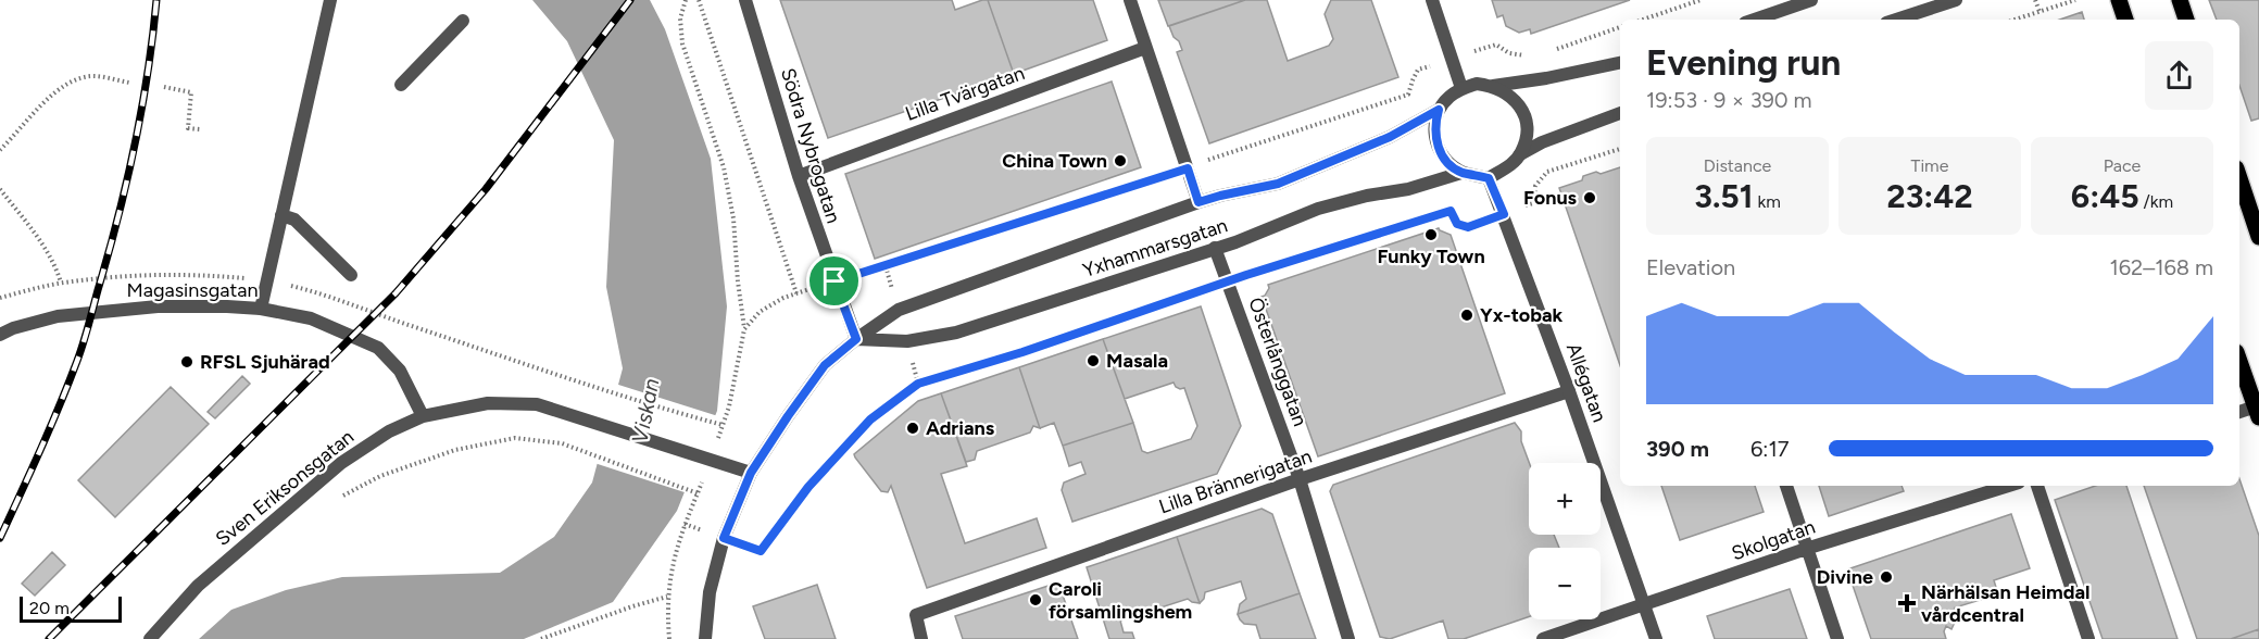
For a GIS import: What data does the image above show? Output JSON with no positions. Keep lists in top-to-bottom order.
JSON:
{
  "streets": {
    "street": [
      "Lilla Tvärgatan",
      "Södra Nybrogatan",
      "Yxhammarsgatan",
      "Magasinsgatan",
      "Österlånggatan",
      "Allégatan",
      "Lilla Brännerigatan",
      "Sven Eriksonsgatan",
      "Skolgatan"
    ]
  },
  "crossings": [
    ["Lilla Tvärgatan", "Södra Nybrogatan"],
    ["Södra Nybrogatan", "Yxhammarsgatan"],
    ["Yxhammarsgatan", "Österlånggatan"],
    ["Yxhammarsgatan", "Allégatan"],
    ["Yxhammarsgatan", "Sven Eriksonsgatan"],
    ["Magasinsgatan", "Sven Eriksonsgatan"],
    ["Österlånggatan", "Lilla Brännerigatan"],
    ["Allégatan", "Lilla Brännerigatan"],
    ["Allégatan", "Skolgatan"]
  ],
  "water": ["Viskan"],
  "places": {
    "other": [
      "China Town",
      "Fonus",
      "Funky Town",
      "Yx-tobak",
      "Masala",
      "RFSL Sjuhärad",
      "Adrians",
      "Divine",
      "Caroli församlingshem"
    ],
    "health": ["Närhälsan Heimdal vårdcentral"]
  },
  "scale_bar": "20 m",
  "page": {
    "heading": ["Evening run", "19:53 · 9 × 390 m"],
    "stats": [
      ["Distance", "3.51 km"],
      ["Time", "23:42"],
      ["Pace", "6:45 /km"]
    ],
    "chart": ["Elevation", "162–168 m"],
    "list": [
      {
        "name": "390 m",
        "note": "6:17"
      }
    ],
    "map_buttons": ["+", "−"],
    "scale": "20 m"
  }
}
